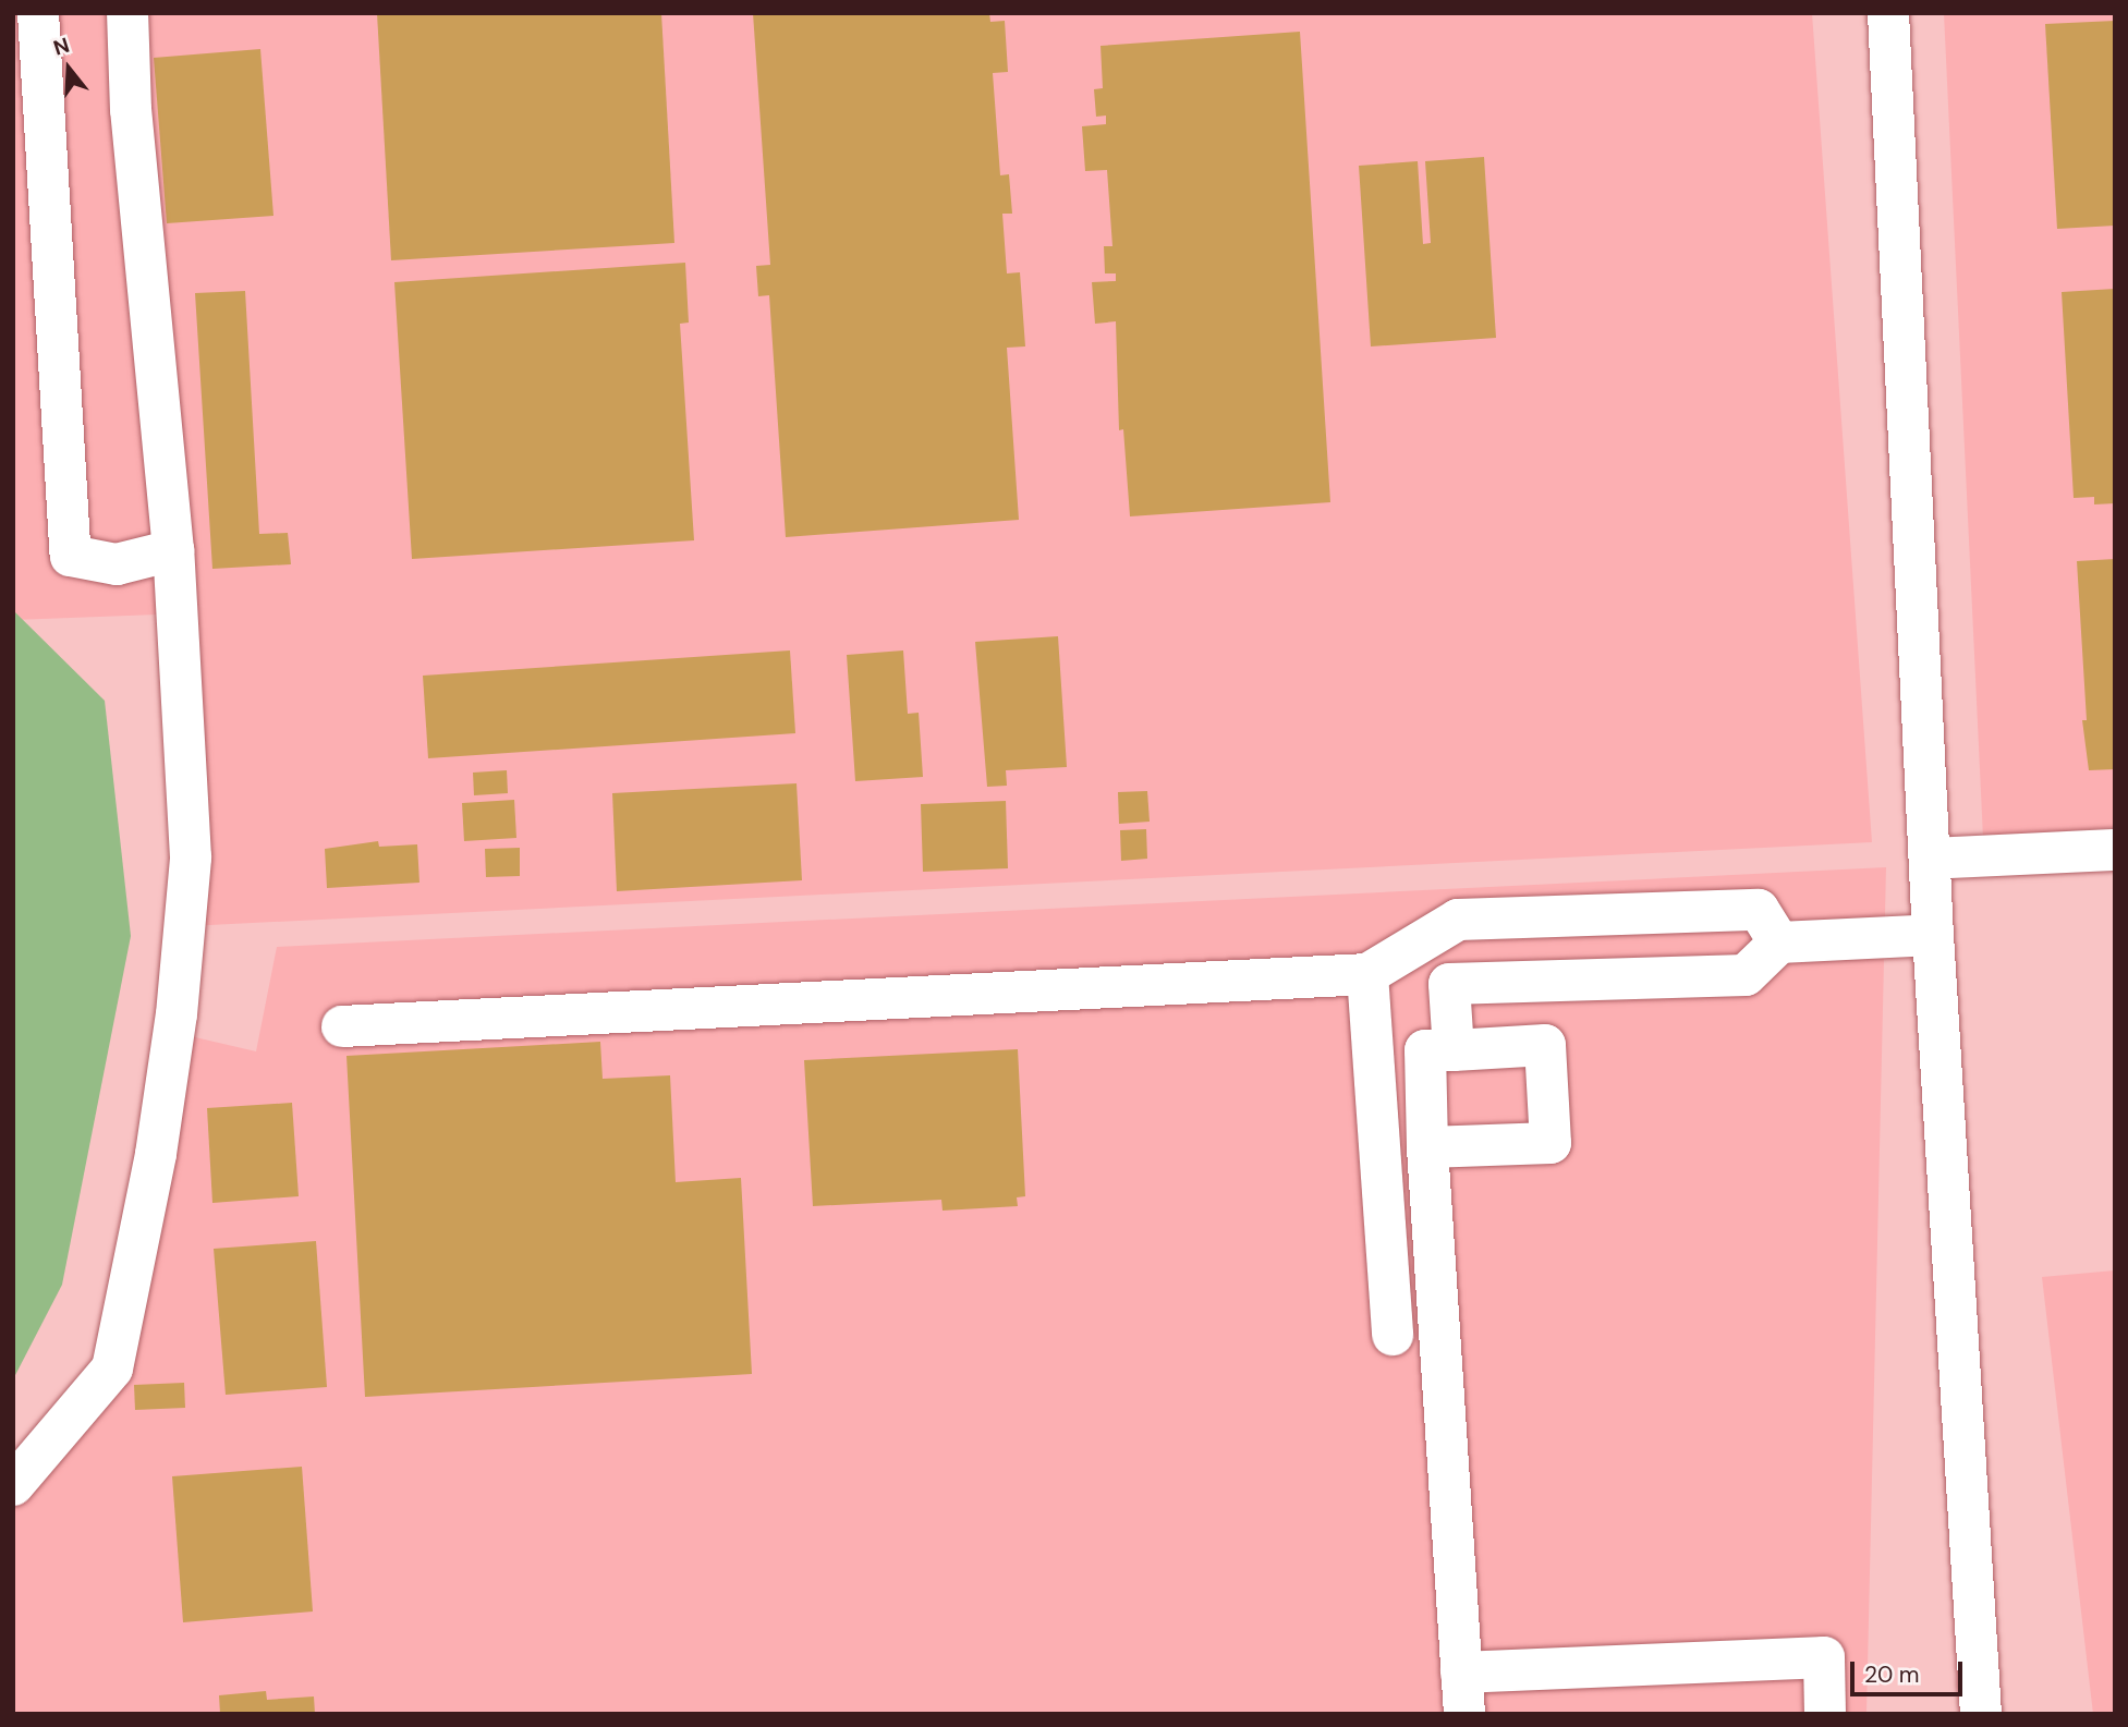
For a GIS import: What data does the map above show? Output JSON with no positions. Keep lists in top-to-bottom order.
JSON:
{
  "scale_bar": "20 m",
  "north": "top"
}
